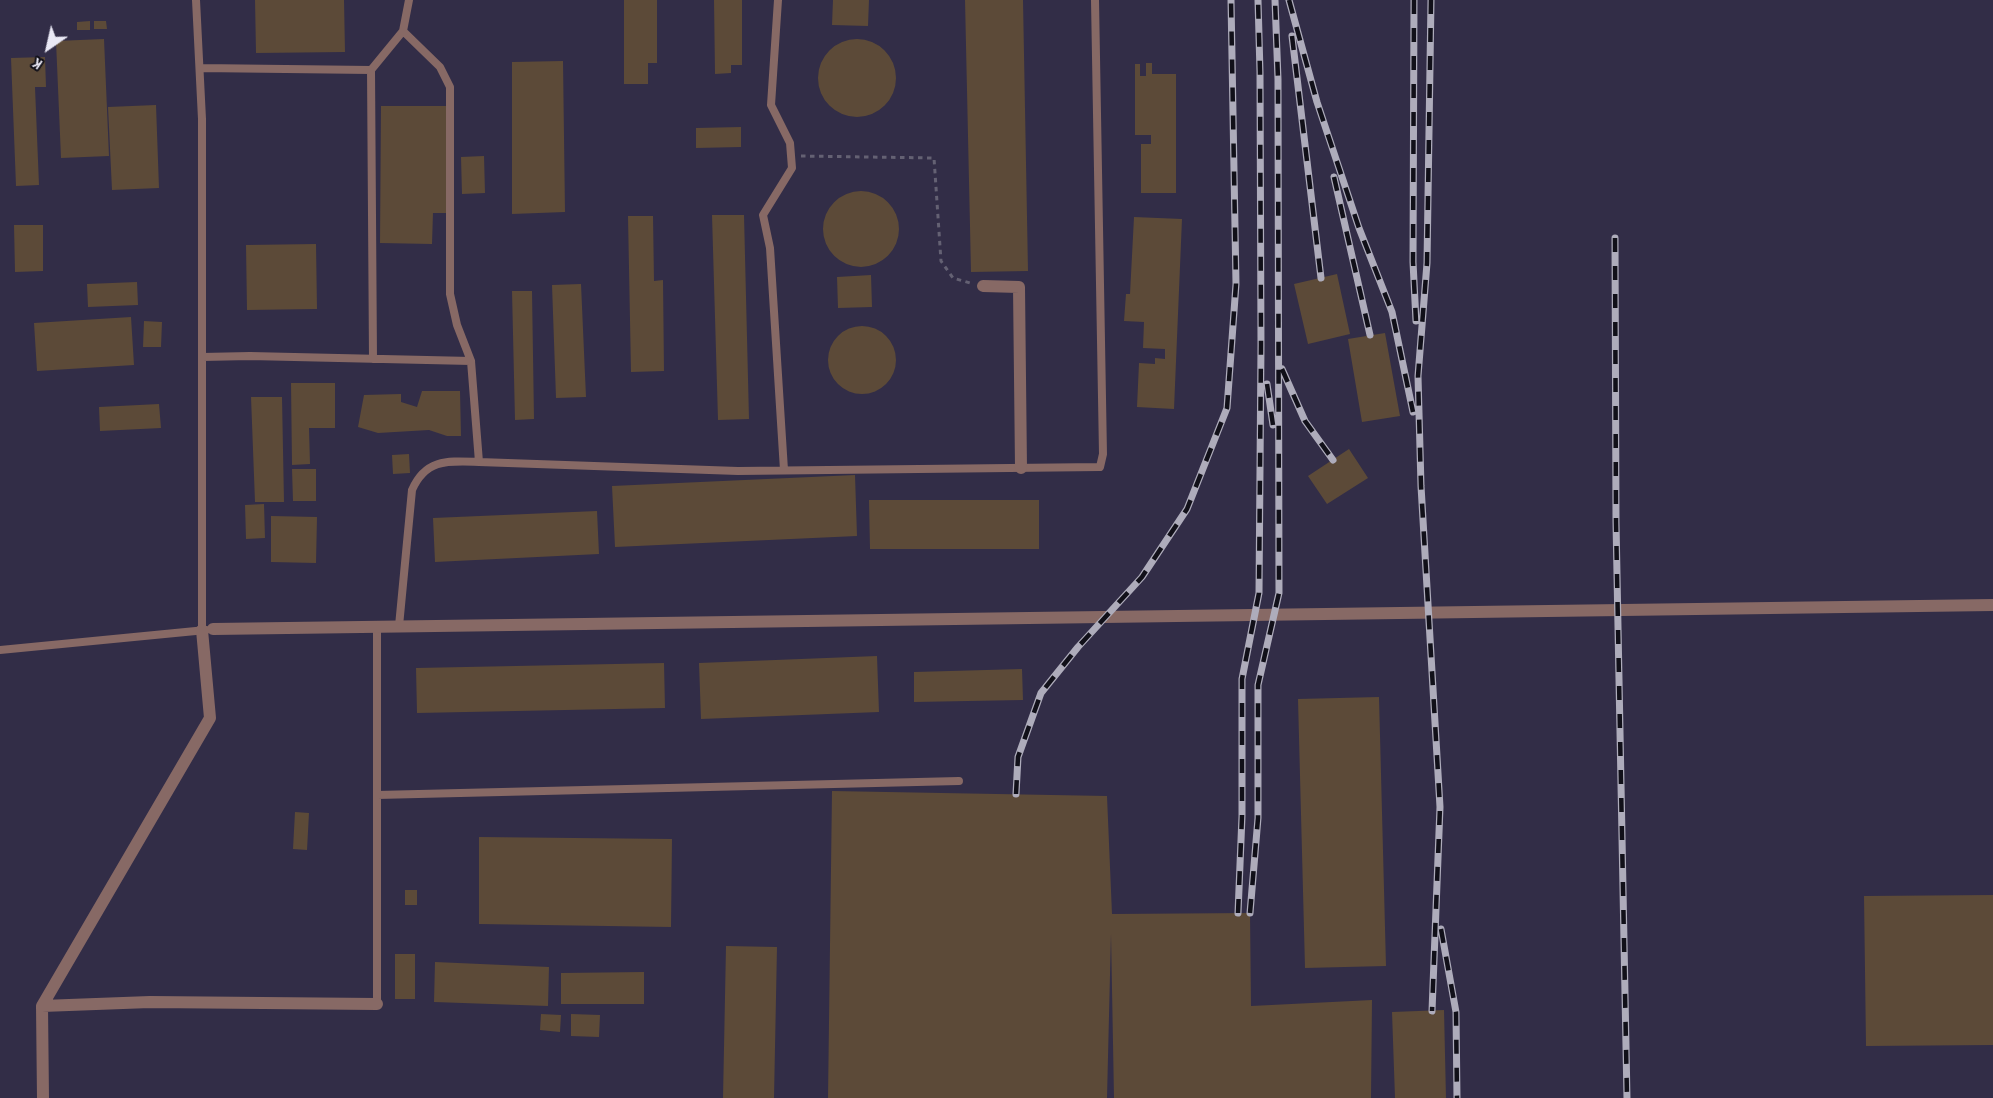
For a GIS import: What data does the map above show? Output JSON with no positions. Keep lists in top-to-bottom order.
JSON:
{
  "north": "bottom left"
}
